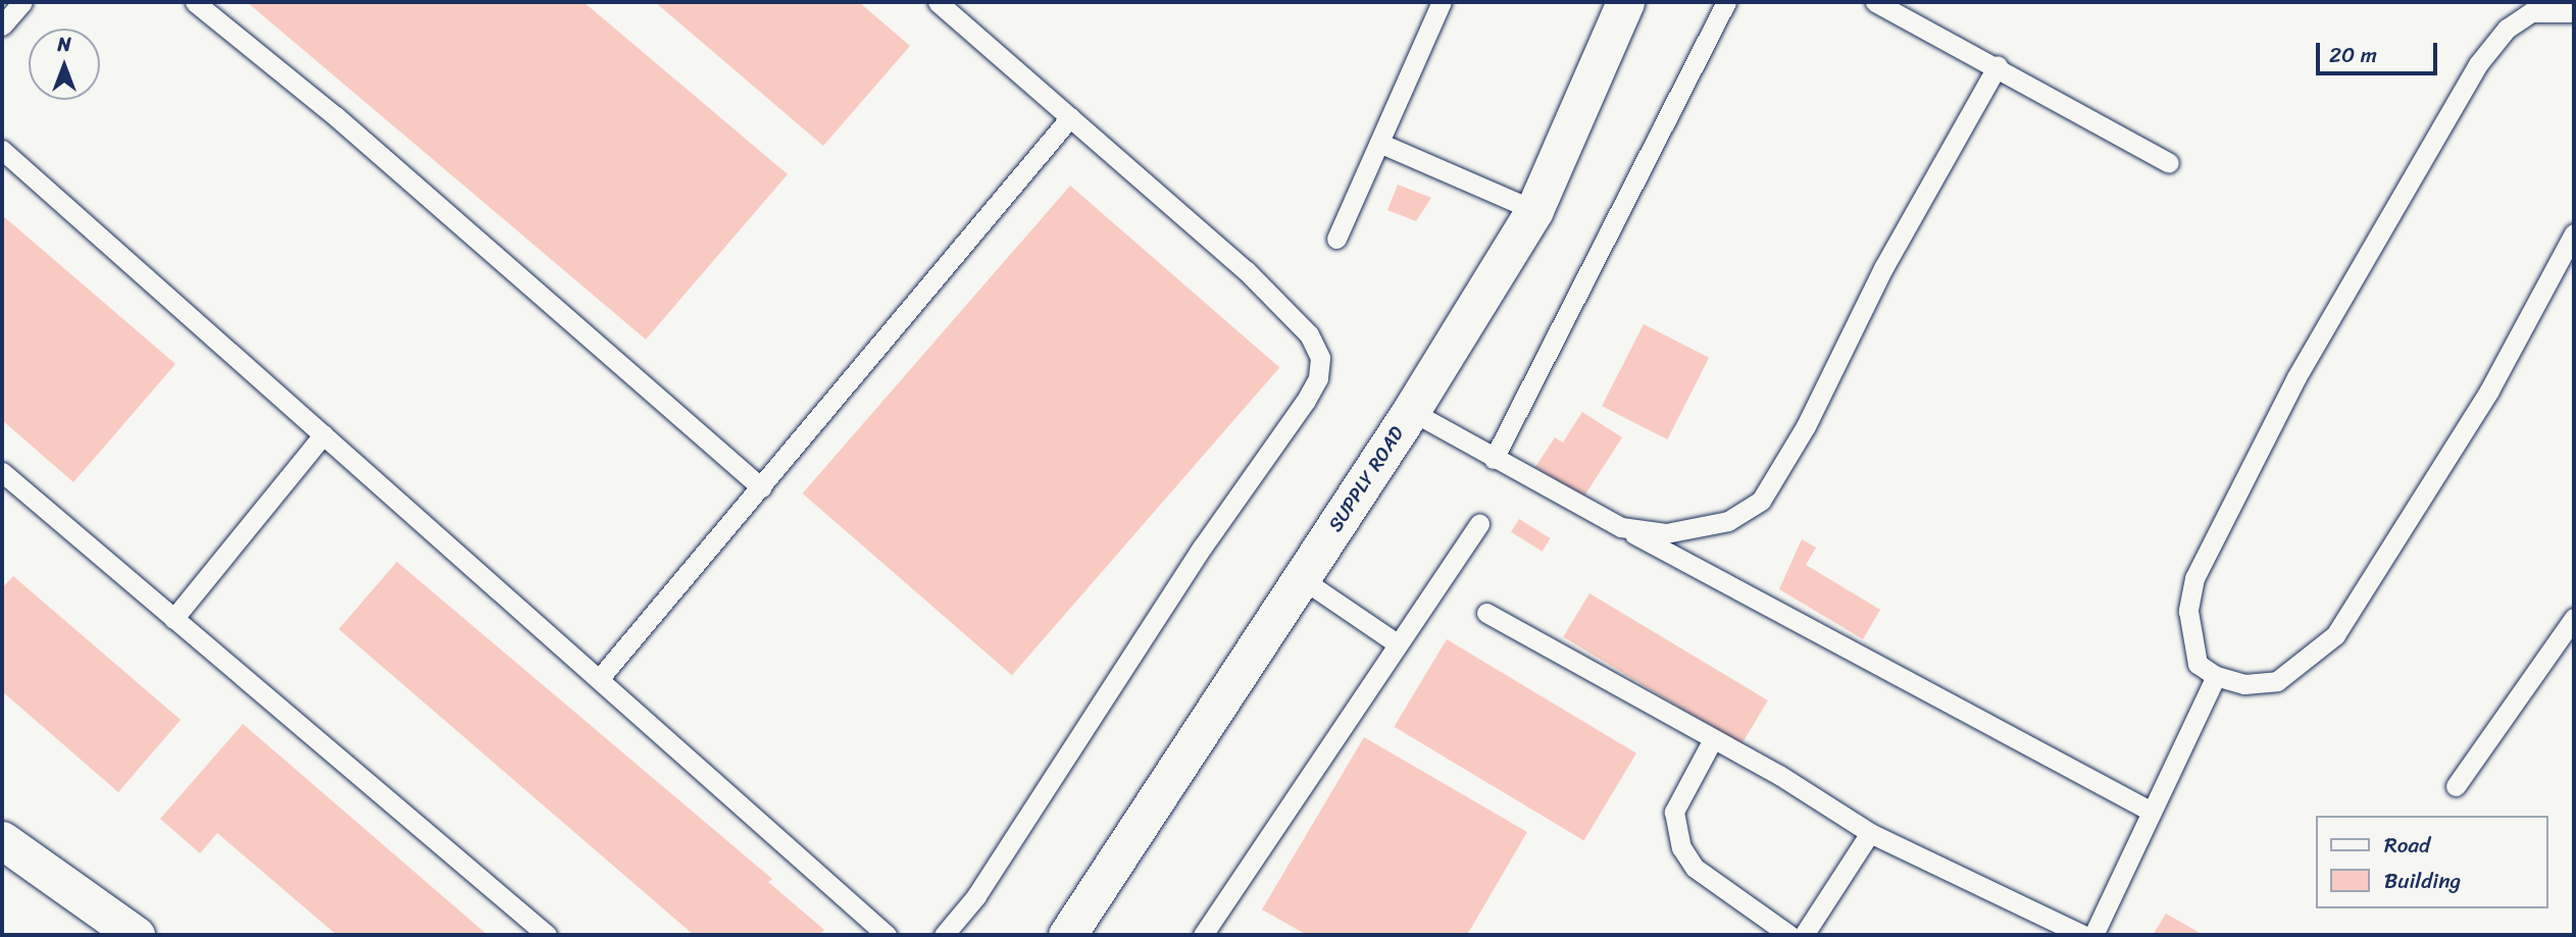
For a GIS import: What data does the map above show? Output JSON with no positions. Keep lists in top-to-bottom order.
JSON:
{
  "streets": {
    "street": ["SUPPLY ROAD"]
  },
  "legend": ["Road", "Building"],
  "scale_bar": "20 m",
  "north": "top"
}
